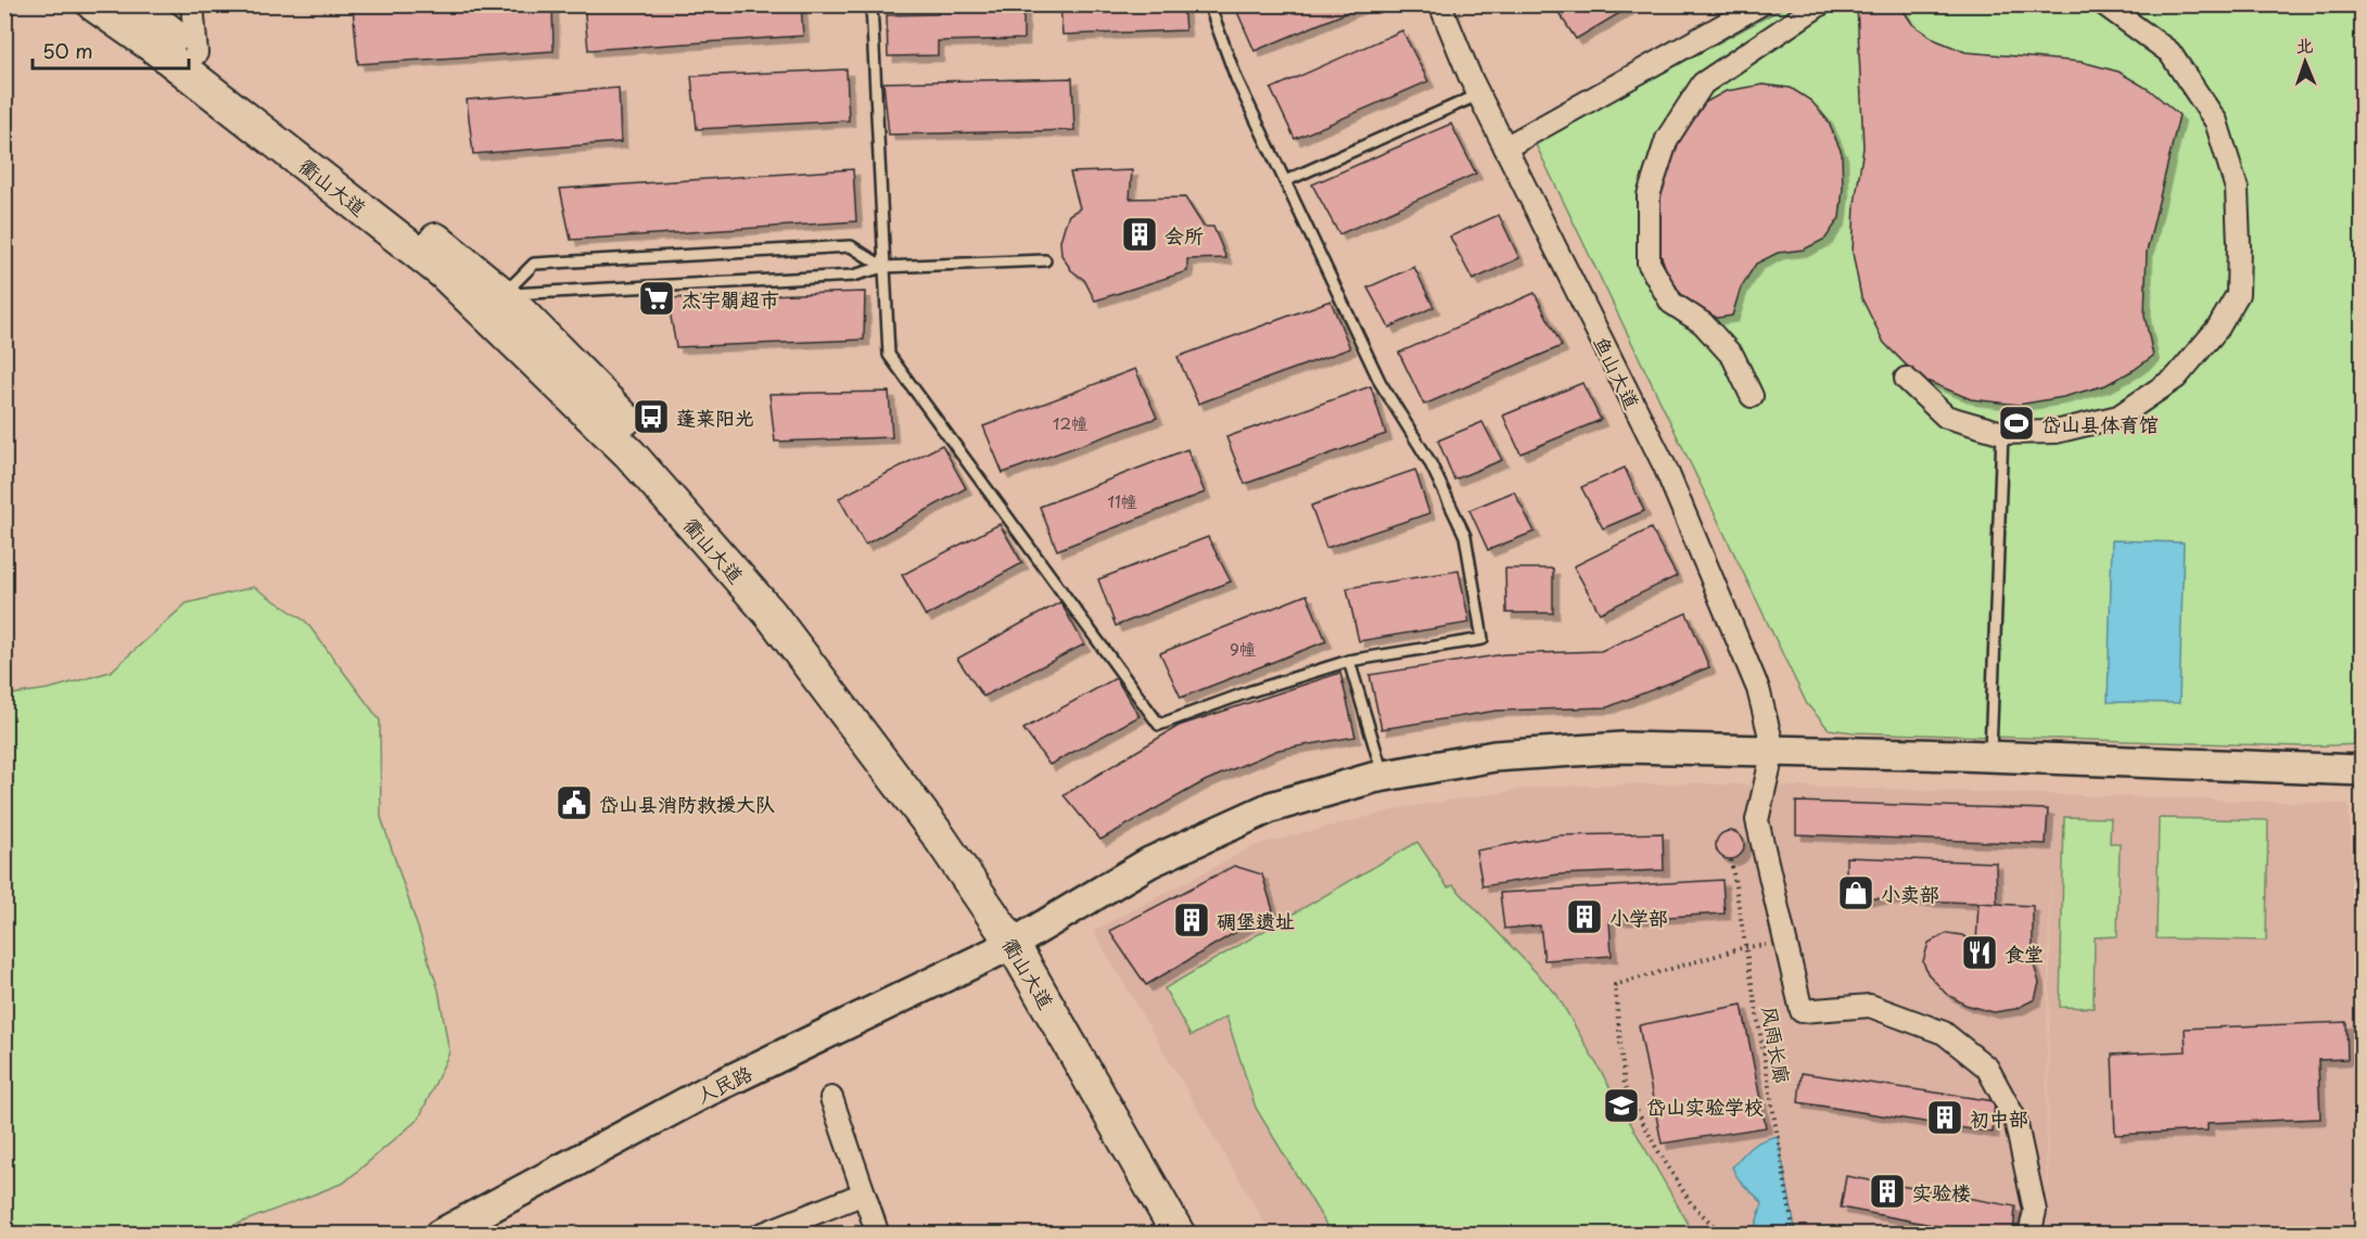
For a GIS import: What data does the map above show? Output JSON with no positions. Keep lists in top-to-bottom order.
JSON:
{
  "streets": {
    "main road": ["衢山大道"],
    "street": ["鱼山大道", "人民路"],
    "path": ["风雨长廊"]
  },
  "crossings": [
    ["衢山大道", "人民路"],
    ["鱼山大道", "人民路"]
  ],
  "places": {
    "building": [
      "会所",
      "小学部",
      "碉堡遗址",
      "初中部",
      "实验楼"
    ],
    "supermarket": ["杰宇朤超市"],
    "bus stop": ["蓬莱阳光"],
    "sports": ["岱山县体育馆"],
    "public building": ["岱山县消防救援大队"],
    "shop": ["小卖部"],
    "restaurant": ["食堂"],
    "school or university": ["岱山实验学校"]
  },
  "house_numbers": ["12幢", "11幢", "9幢"],
  "scale_bar": "50 m",
  "north": "top"
}
